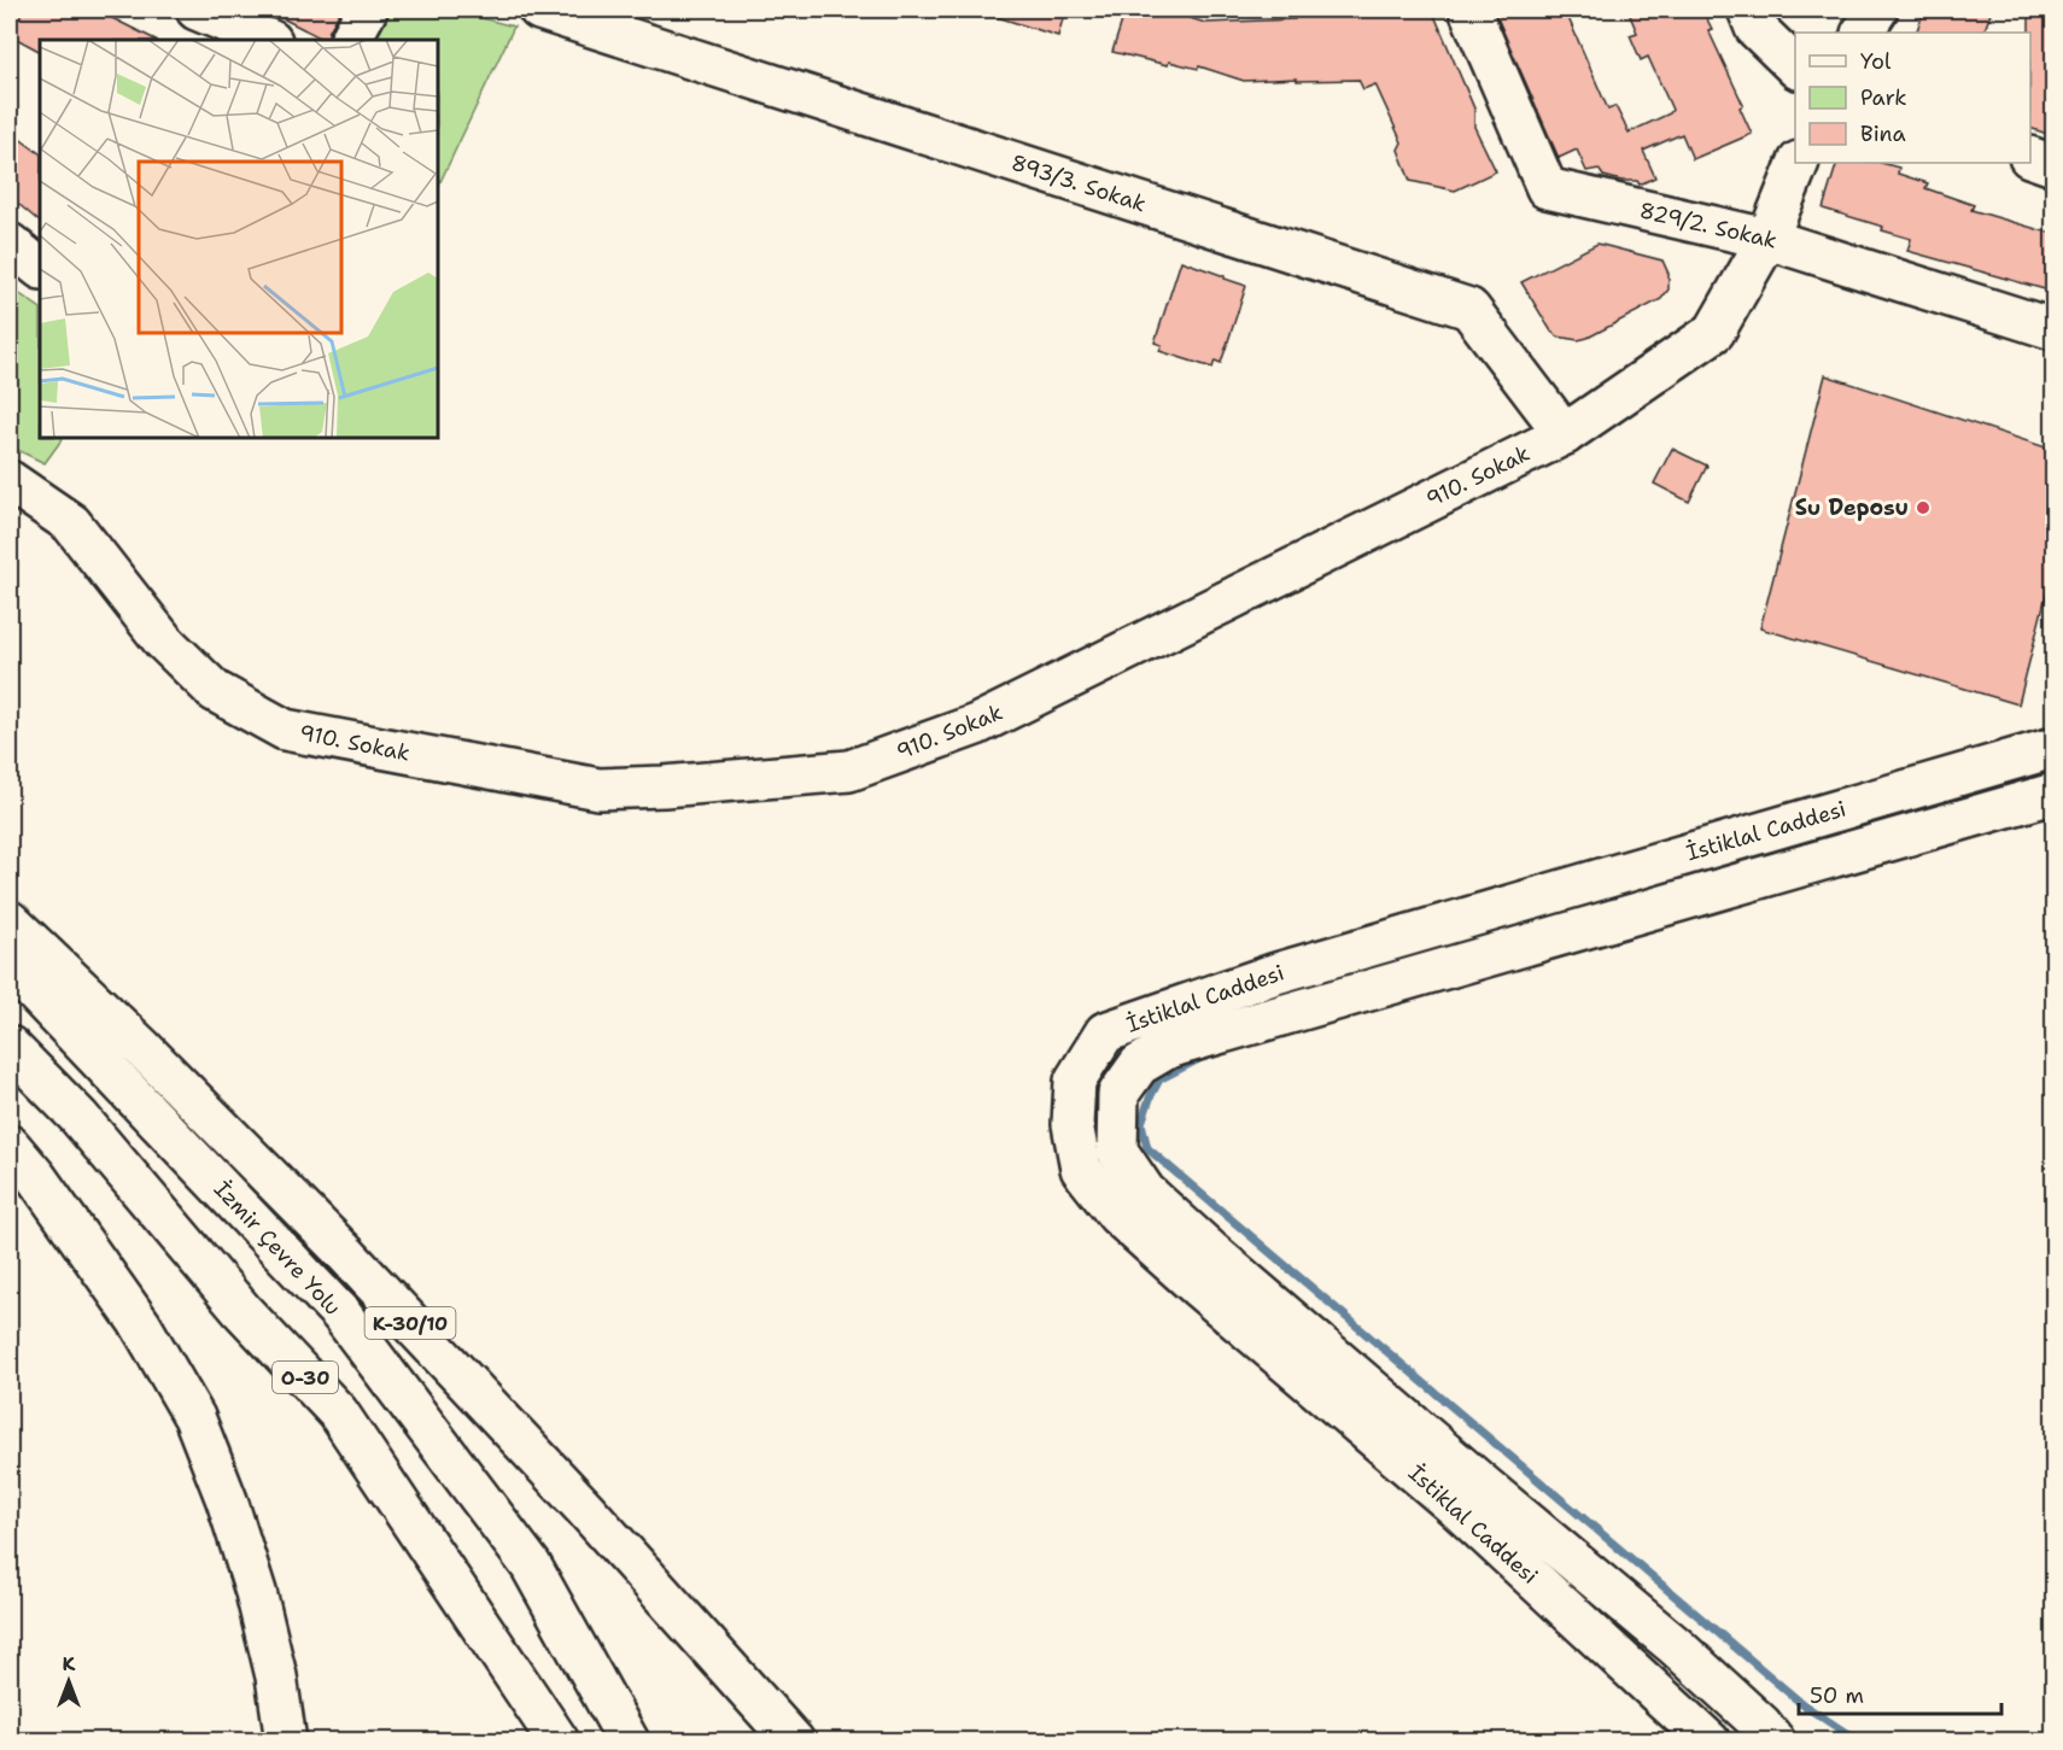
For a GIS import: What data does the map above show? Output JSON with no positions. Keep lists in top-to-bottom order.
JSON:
{
  "streets": {
    "main road": [
      "893/3. Sokak",
      "829/2. Sokak",
      "910. Sokak",
      "İstiklal Caddesi",
      "İzmir Çevre Yolu",
      "K-30/10",
      "O-30"
    ]
  },
  "crossings": [
    ["893/3. Sokak", "910. Sokak"],
    ["829/2. Sokak", "910. Sokak"]
  ],
  "places": ["Su Deposu"],
  "legend": ["Yol", "Park", "Bina"],
  "scale_bar": "50 m",
  "north": "top"
}
